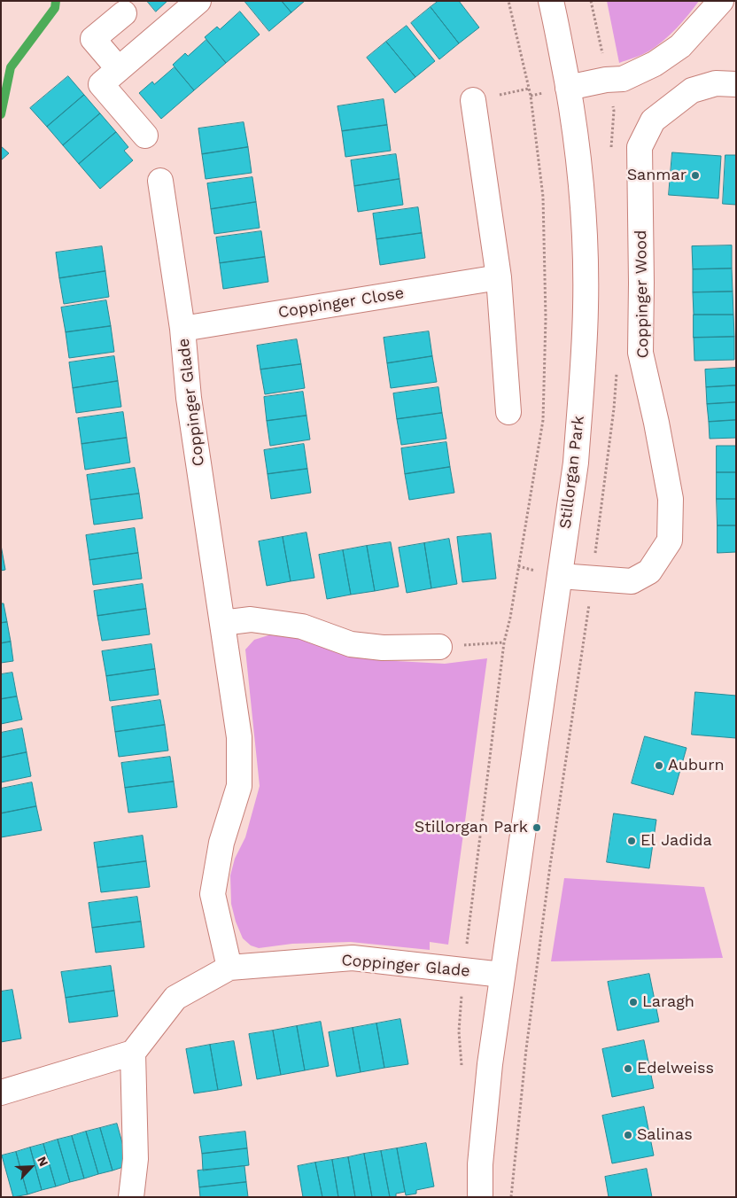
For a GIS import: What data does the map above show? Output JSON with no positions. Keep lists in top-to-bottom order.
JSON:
{
  "streets": {
    "street": [
      "Coppinger Wood",
      "Coppinger Close",
      "Coppinger Glade",
      "Stillorgan Park"
    ]
  },
  "crossings": [
    ["Coppinger Wood", "Stillorgan Park"],
    ["Coppinger Close", "Coppinger Glade"],
    ["Coppinger Glade", "Stillorgan Park"]
  ],
  "places": [
    "Sanmar",
    "Auburn",
    "Stillorgan Park",
    "El Jadida",
    "Laragh",
    "Edelweiss",
    "Salinas"
  ],
  "north": "top right"
}
